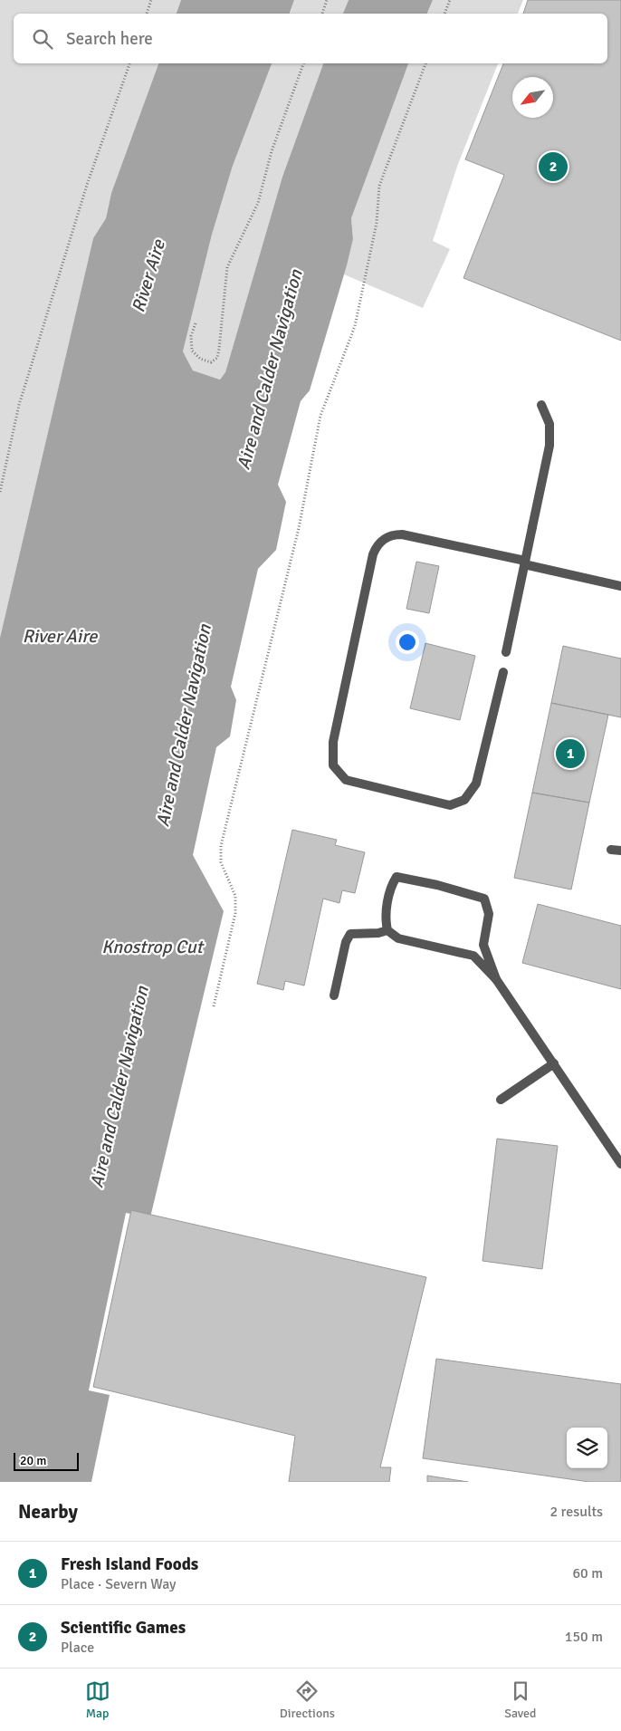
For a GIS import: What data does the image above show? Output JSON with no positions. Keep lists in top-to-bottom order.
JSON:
{
  "water": ["River Aire", "Aire and Calder Navigation", "Knostrop Cut"],
  "scale_bar": "20 m",
  "north": "bottom left",
  "page": {
    "search": "Search here",
    "pins": ["2", "1"],
    "scale": "20 m",
    "heading": ["Nearby", "2 results"],
    "list": [
      {
        "mark": "1",
        "name": "Fresh Island Foods",
        "note": "Place · Severn Way",
        "value": "60 m"
      },
      {
        "mark": "2",
        "name": "Scientific Games",
        "note": "Place",
        "value": "150 m"
      }
    ],
    "nav": ["Map", "Directions", "Saved"]
  }
}
